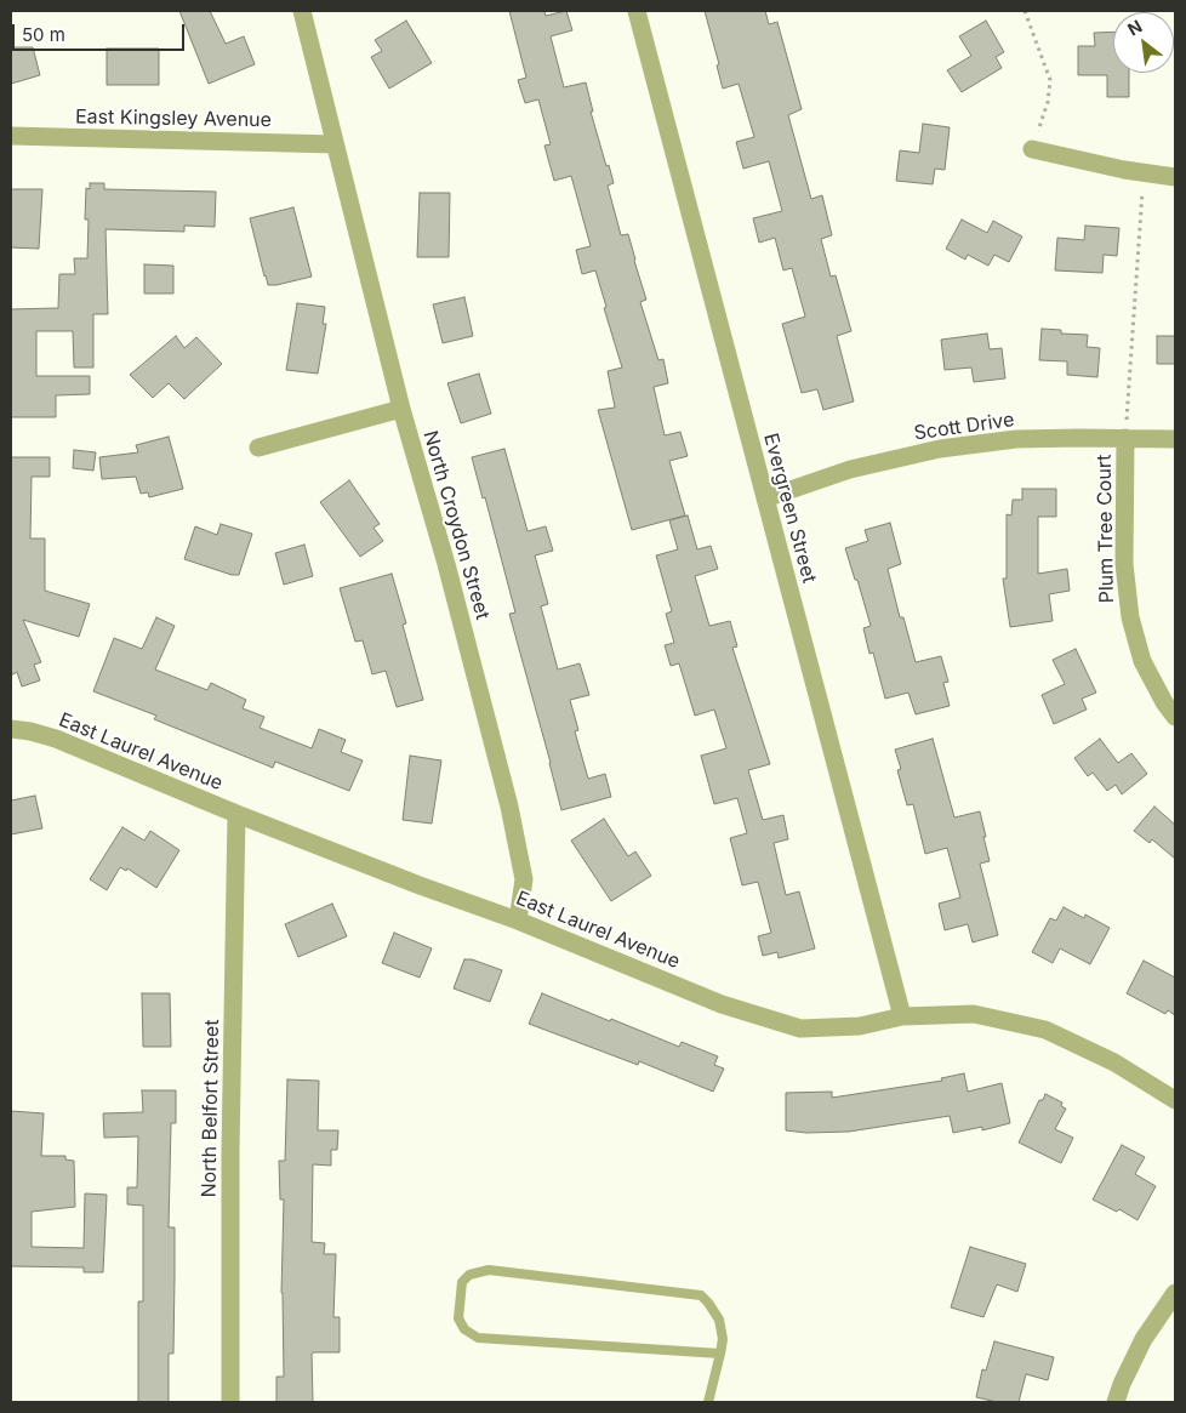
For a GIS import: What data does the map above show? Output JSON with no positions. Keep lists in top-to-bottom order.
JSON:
{
  "streets": {
    "street": [
      "East Kingsley Avenue",
      "Scott Drive",
      "Evergreen Street",
      "North Croydon Street",
      "Plum Tree Court",
      "East Laurel Avenue",
      "North Belfort Street"
    ]
  },
  "crossings": [
    ["East Kingsley Avenue", "North Croydon Street"],
    ["Scott Drive", "Evergreen Street"],
    ["Scott Drive", "Plum Tree Court"],
    ["Evergreen Street", "East Laurel Avenue"],
    ["North Croydon Street", "East Laurel Avenue"],
    ["East Laurel Avenue", "North Belfort Street"]
  ],
  "scale_bar": "50 m",
  "north": "top left"
}
